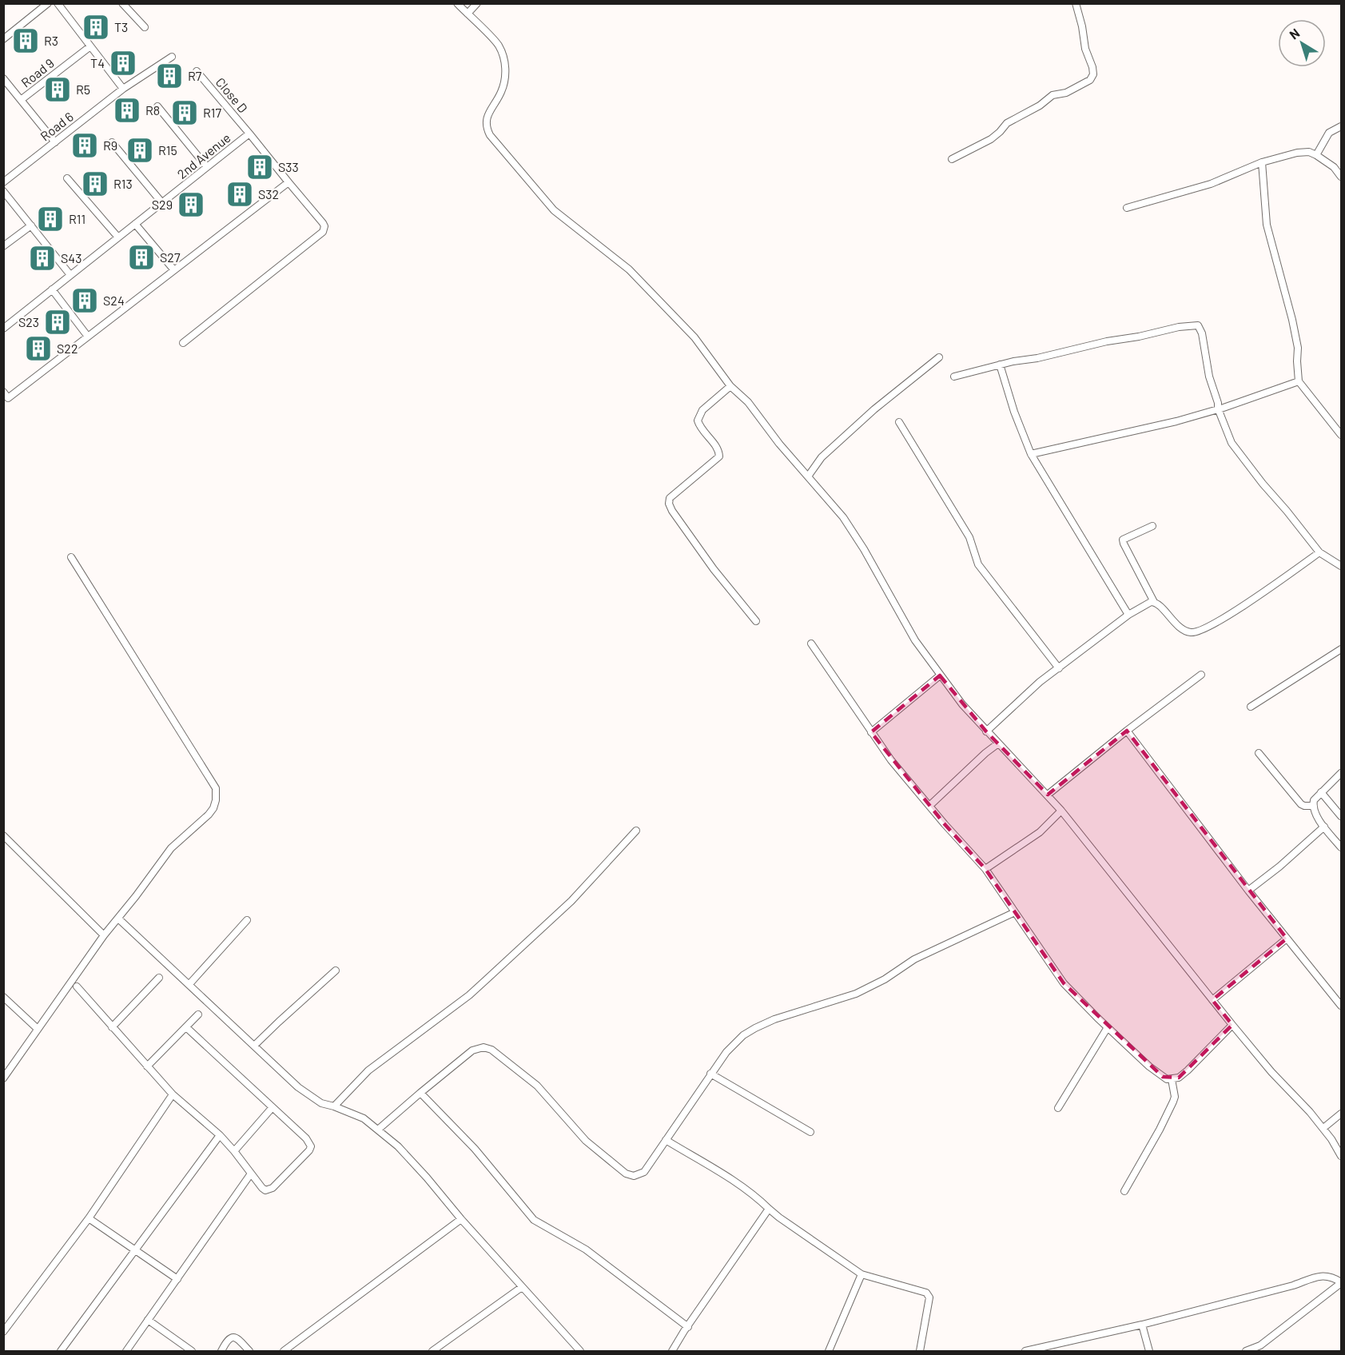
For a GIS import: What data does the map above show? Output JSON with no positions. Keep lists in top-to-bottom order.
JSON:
{
  "streets": {
    "street": [
      "Road 9",
      "Close D",
      "Road 6",
      "2nd Avenue"
    ]
  },
  "crossings": [
    ["Close D", "2nd Avenue"]
  ],
  "places": {
    "building": [
      "T3",
      "R3",
      "T4",
      "R7",
      "R5",
      "R8",
      "R17",
      "R9",
      "R15",
      "S33",
      "R13",
      "S32",
      "S29",
      "R11",
      "S27",
      "S43",
      "S24",
      "S23",
      "S22"
    ]
  },
  "north": "top left"
}
